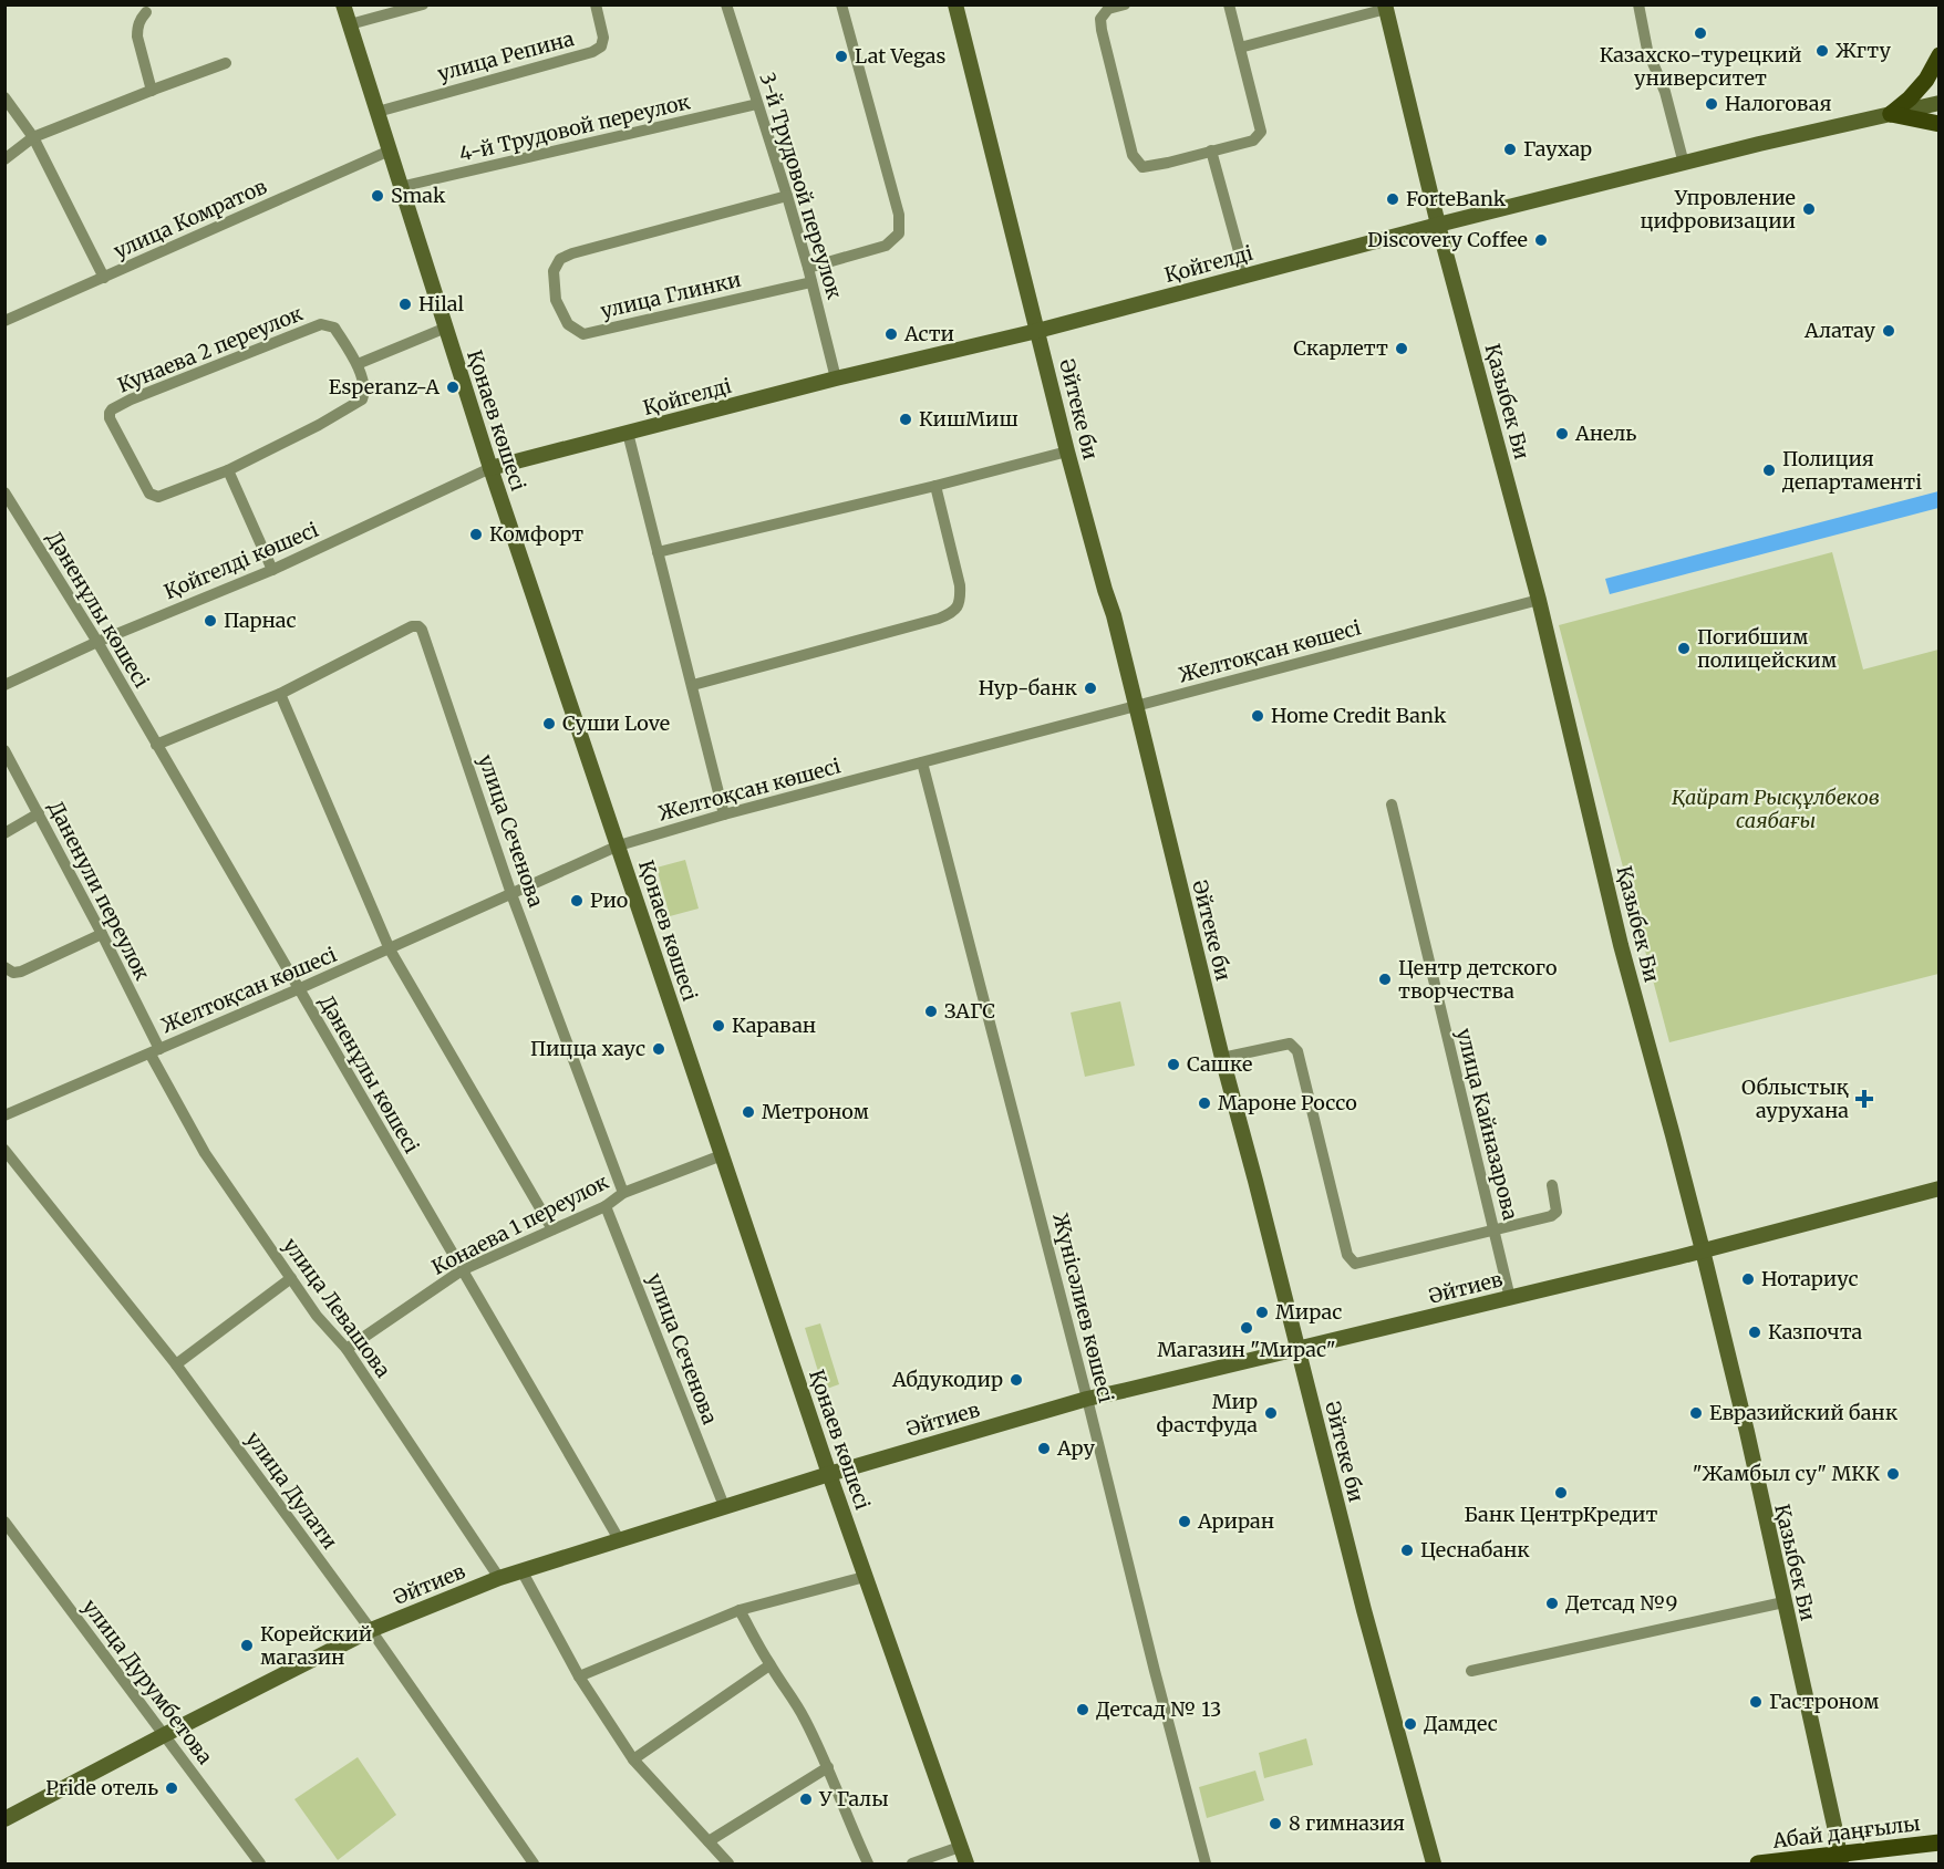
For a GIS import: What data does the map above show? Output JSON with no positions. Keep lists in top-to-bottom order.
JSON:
{
  "streets": {
    "main road": ["Абай даңғылы"],
    "street": [
      "улица Репина",
      "4-й Трудовой переулок",
      "3-й Трудовой переулок",
      "улица Комратов",
      "Қойгелді",
      "улица Глинки",
      "Кунаева 2 переулок",
      "Қазыбек Би",
      "Әйтеке би",
      "Қонаев көшесі",
      "Қойгелді көшесі",
      "Дәненұлы көшесі",
      "Желтоқсан көшесі",
      "улица Сеченова",
      "Даненули переулок",
      "улица Кайназарова",
      "Конаева 1 переулок",
      "Әйтиев",
      "улица Левашова",
      "Жүнісәлиев көшесі",
      "улица Дулати",
      "улица Дурумбетова"
    ]
  },
  "crossings": [
    ["улица Репина", "Қонаев көшесі"],
    ["4-й Трудовой переулок", "3-й Трудовой переулок"],
    ["4-й Трудовой переулок", "Қонаев көшесі"],
    ["3-й Трудовой переулок", "Қойгелді"],
    ["3-й Трудовой переулок", "улица Глинки"],
    ["улица Комратов", "Қонаев көшесі"],
    ["Қойгелді", "Қазыбек Би"],
    ["Қойгелді", "Әйтеке би"],
    ["Қойгелді", "Қонаев көшесі"],
    ["Қойгелді", "Қойгелді көшесі"],
    ["Қазыбек Би", "Желтоқсан көшесі"],
    ["Қазыбек Би", "Әйтиев"],
    ["Қазыбек Би", "Абай даңғылы"],
    ["Әйтеке би", "Желтоқсан көшесі"],
    ["Әйтеке би", "Әйтиев"],
    ["Қонаев көшесі", "Қойгелді көшесі"],
    ["Қонаев көшесі", "Желтоқсан көшесі"],
    ["Қонаев көшесі", "Конаева 1 переулок"],
    ["Қонаев көшесі", "Әйтиев"],
    ["Қойгелді көшесі", "Дәненұлы көшесі"],
    ["Дәненұлы көшесі", "Желтоқсан көшесі"],
    ["Дәненұлы көшесі", "улица Сеченова"],
    ["Дәненұлы көшесі", "Конаева 1 переулок"],
    ["Дәненұлы көшесі", "Әйтиев"],
    ["Желтоқсан көшесі", "улица Сеченова"],
    ["Желтоқсан көшесі", "Даненули переулок"],
    ["Желтоқсан көшесі", "улица Левашова"],
    ["Желтоқсан көшесі", "Жүнісәлиев көшесі"],
    ["улица Сеченова", "Конаева 1 переулок"],
    ["улица Сеченова", "Әйтиев"],
    ["Даненули переулок", "улица Левашова"],
    ["улица Кайназарова", "Әйтиев"],
    ["Конаева 1 переулок", "улица Левашова"],
    ["Әйтиев", "улица Левашова"],
    ["Әйтиев", "Жүнісәлиев көшесі"],
    ["Әйтиев", "улица Дулати"],
    ["Әйтиев", "улица Дурумбетова"]
  ],
  "parks": ["Қайрат Рысқұлбеков саябағы"],
  "places": {
    "other": [
      "Казахско-турецкий университет",
      "Жгту",
      "Lat Vegas",
      "Налоговая",
      "Гаухар",
      "Smak",
      "ForteBank",
      "Упровление цифровизации",
      "Discovery Coffee",
      "Hilal",
      "Алатау",
      "Асти",
      "Скарлетт",
      "Esperanz-A",
      "КишМиш",
      "Анель",
      "Полиция департаменті",
      "Комфорт",
      "Парнас",
      "Погибшим полицейским",
      "Нур-банк",
      "Home Credit Bank",
      "Суши Love",
      "Рио",
      "Центр детского творчества",
      "ЗАГС",
      "Караван",
      "Пицца хаус",
      "Сашке",
      "Мароне Россо",
      "Метроном",
      "Нотариус",
      "Мирас",
      "Магазин \"Мирас\"",
      "Казпочта",
      "Абдукодир",
      "Мир фастфуда",
      "Евразийский банк",
      "Ару",
      "\"Жамбыл су\" МКК",
      "Банк ЦентрКредит",
      "Ариран",
      "Цеснабанк",
      "Детсад №9",
      "Корейский магазин",
      "Гастроном",
      "Детсад № 13",
      "Дамдес",
      "Pride отель",
      "У Галы",
      "8 гимназия"
    ],
    "health": ["Облыстық аурухана"]
  }
}
